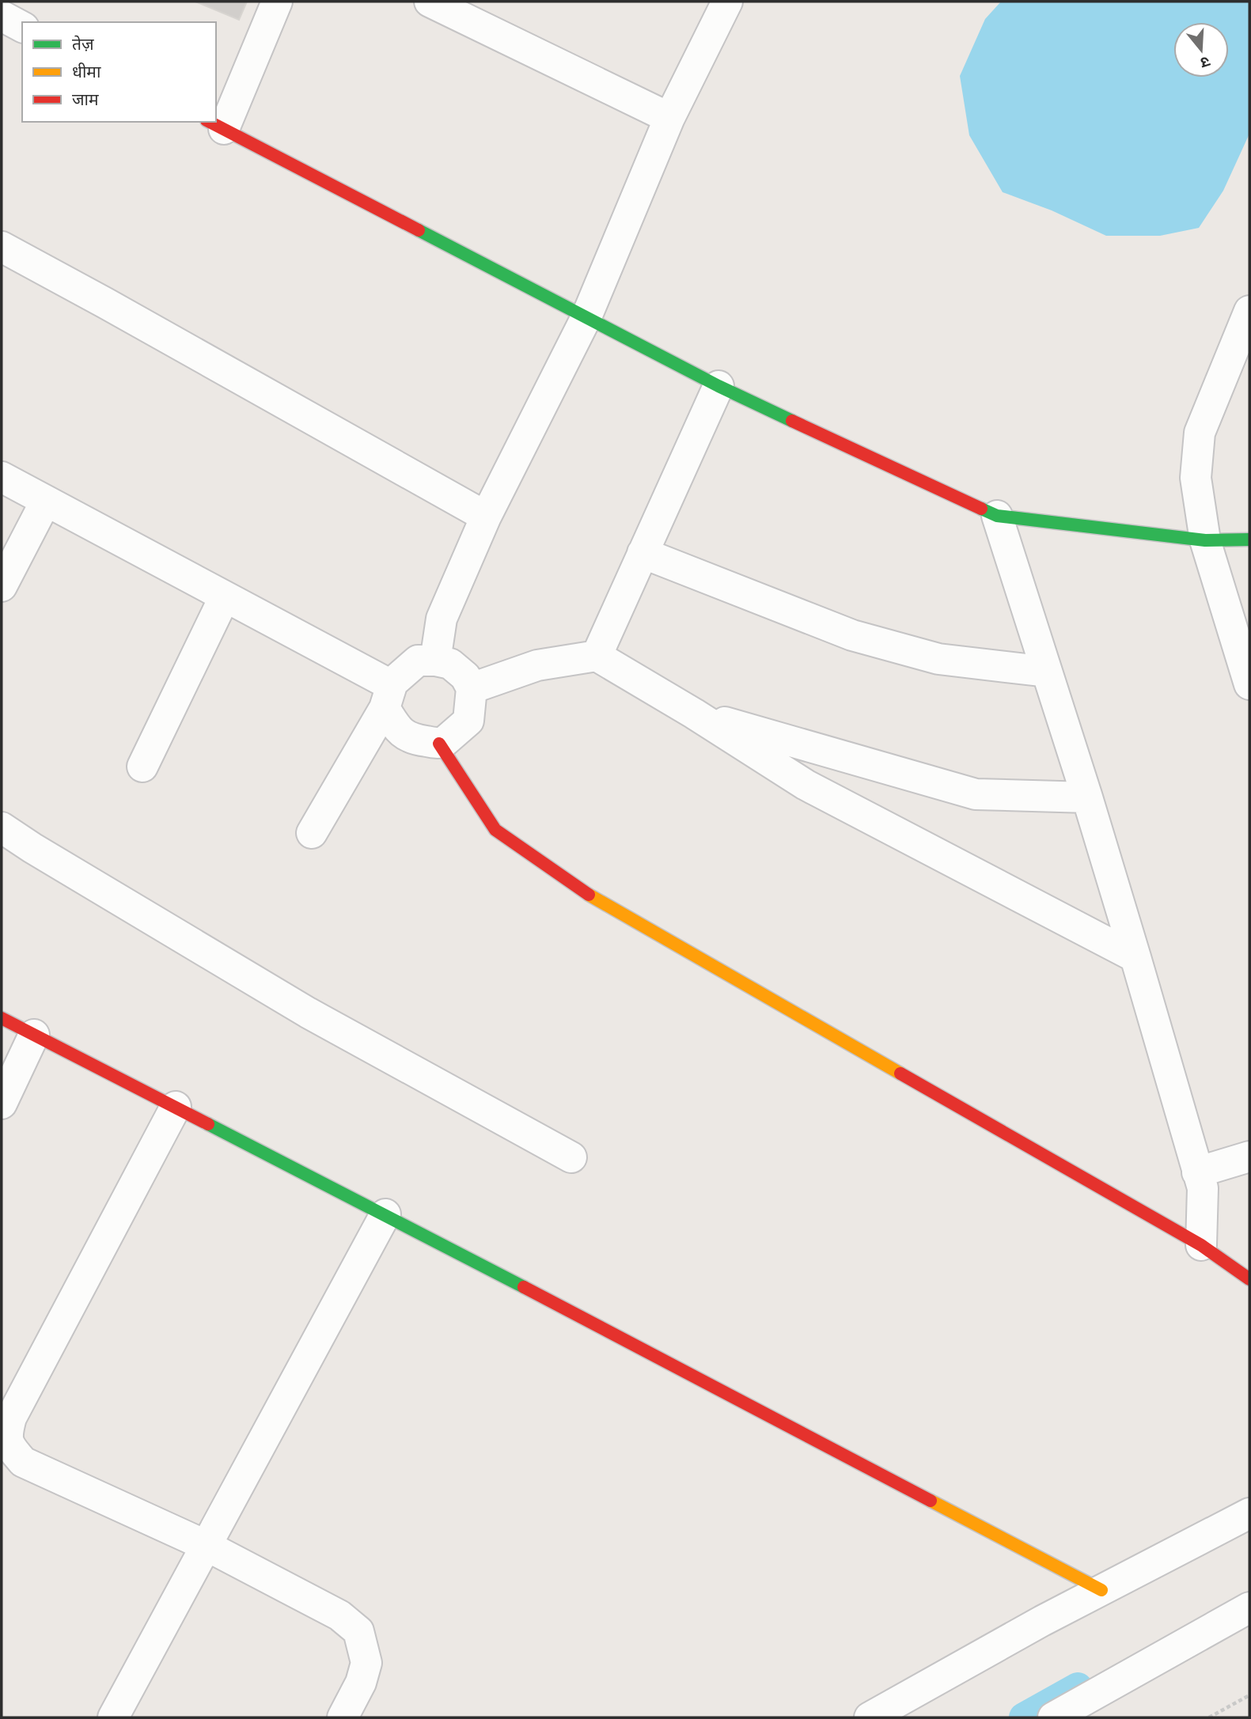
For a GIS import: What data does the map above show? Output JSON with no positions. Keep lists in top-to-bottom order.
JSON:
{
  "legend": ["तेज़", "धीमा", "जाम"],
  "north": "bottom"
}
